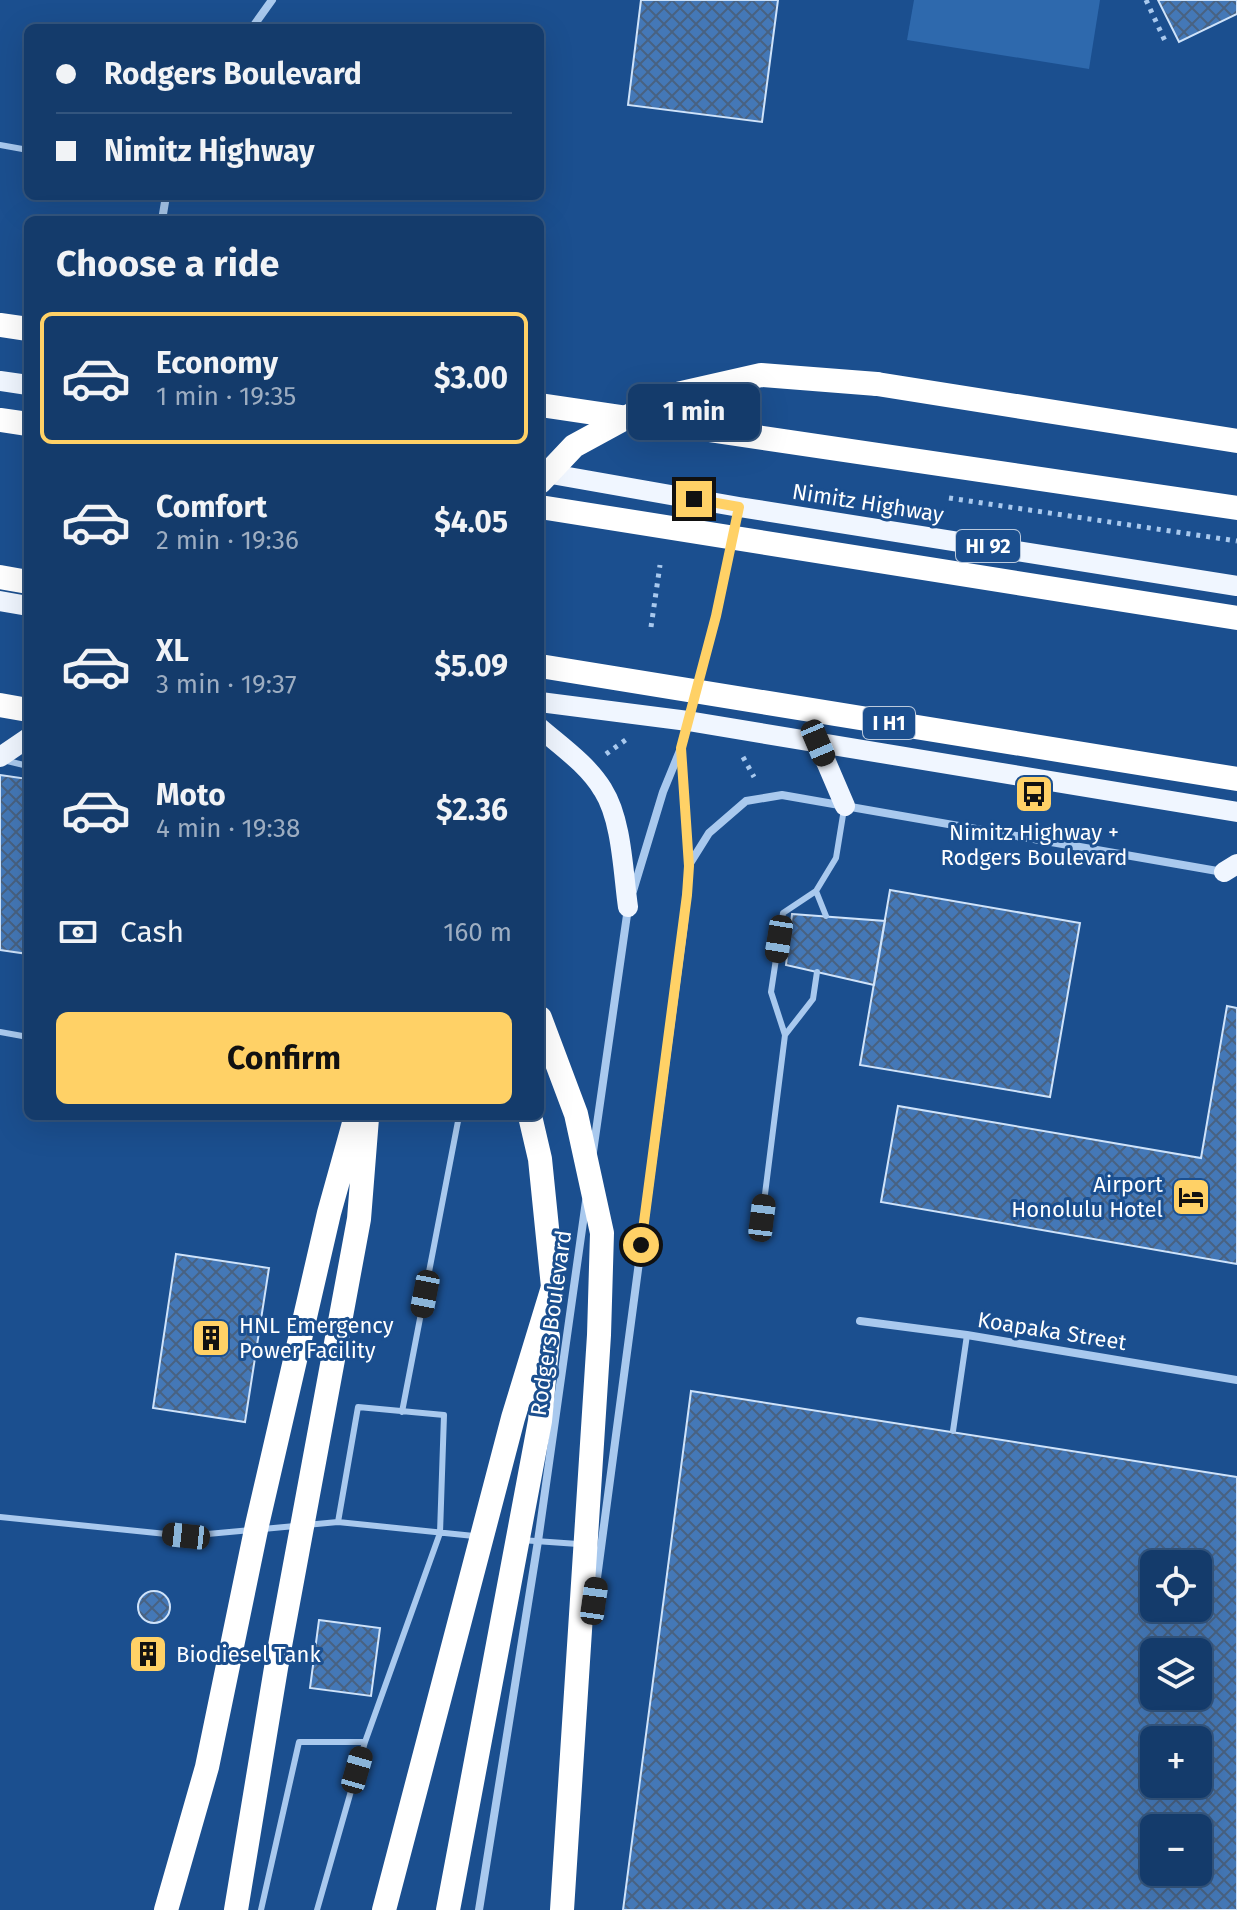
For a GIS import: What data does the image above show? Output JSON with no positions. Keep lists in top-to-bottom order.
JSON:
{
  "streets": {
    "highway": ["I H1"],
    "main road": ["Nimitz Highway", "HI 92"],
    "street": ["Rodgers Boulevard", "Koapaka Street"]
  },
  "crossings": [
    ["Nimitz Highway", "Rodgers Boulevard"]
  ],
  "places": {
    "bus stop": ["Nimitz Highway + Rodgers Boulevard"],
    "hotel": ["Airport Honolulu Hotel"],
    "building": ["HNL Emergency Power Facility", "Biodiesel Tank"]
  },
  "page": {
    "banner": ["Rodgers Boulevard", "Nimitz Highway"],
    "heading": "Choose a ride",
    "list": [
      {
        "name": "Economy",
        "note": "1 min · 19:35",
        "value": "$3.00"
      },
      {
        "name": "Comfort",
        "note": "2 min · 19:36",
        "value": "$4.05"
      },
      {
        "name": "XL",
        "note": "3 min · 19:37",
        "value": "$5.09"
      },
      {
        "name": "Moto",
        "note": "4 min · 19:38",
        "value": "$2.36"
      }
    ],
    "bubble": "1 min",
    "pay": ["Cash", "160 m"],
    "buttons": "Confirm",
    "map_buttons": ["+", "−"]
  }
}
